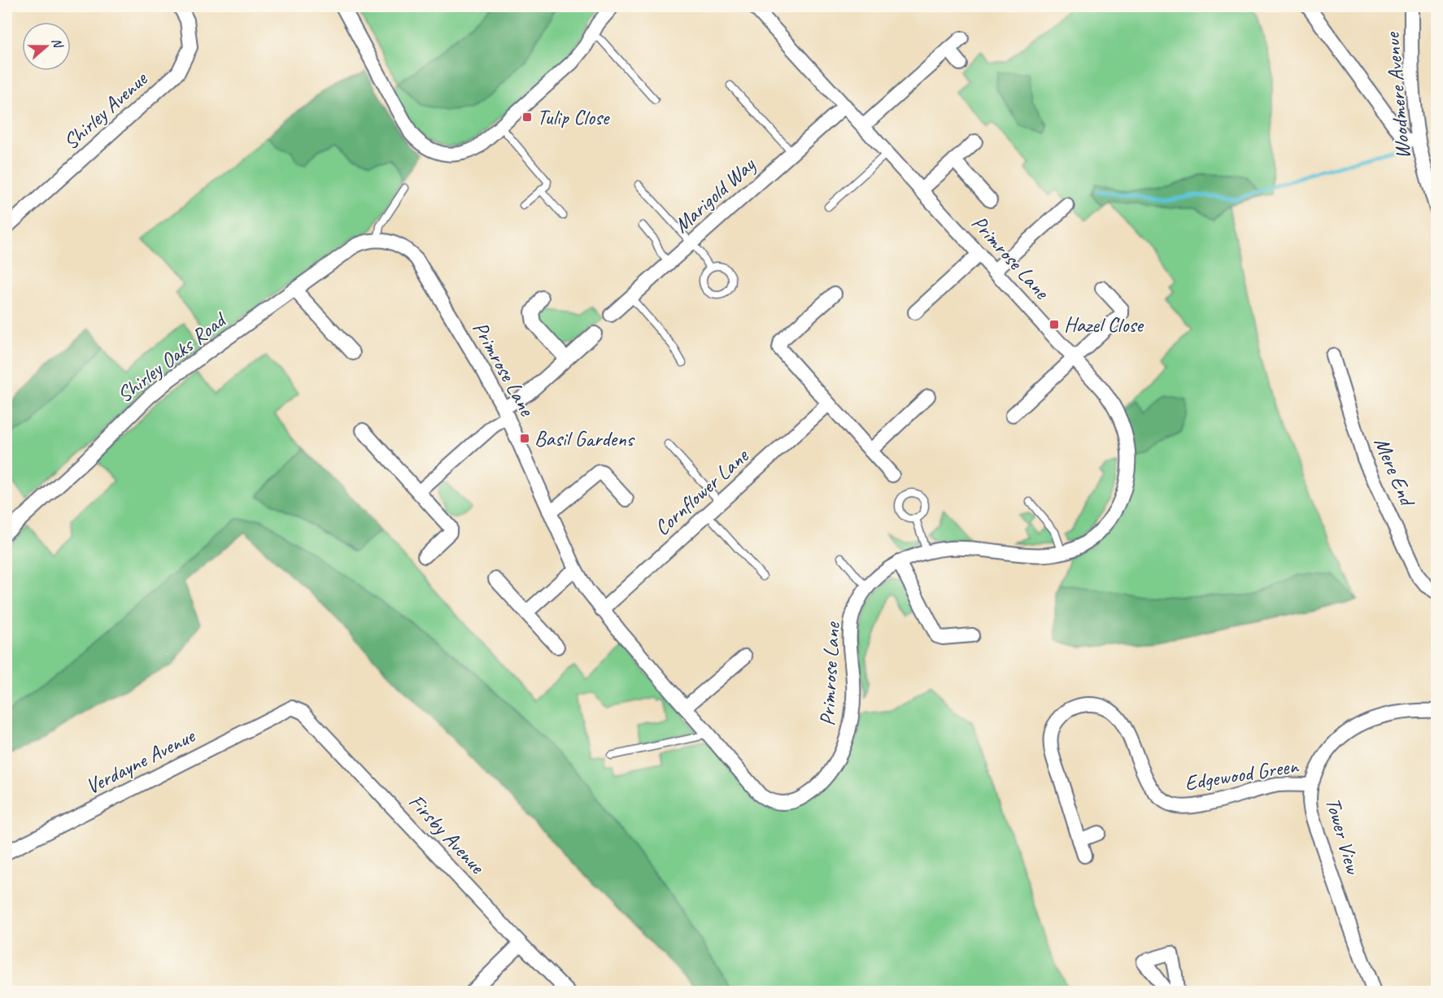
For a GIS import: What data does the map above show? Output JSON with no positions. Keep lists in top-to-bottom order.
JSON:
{
  "streets": {
    "street": [
      "Woodmere Avenue",
      "Shirley Avenue",
      "Marigold Way",
      "Primrose Lane",
      "Shirley Oaks Road",
      "Mere End",
      "Cornflower Lane",
      "Verdayne Avenue",
      "Edgewood Green",
      "Firsby Avenue",
      "Tower View"
    ]
  },
  "crossings": [
    ["Marigold Way", "Primrose Lane"],
    ["Primrose Lane", "Shirley Oaks Road"],
    ["Primrose Lane", "Cornflower Lane"],
    ["Verdayne Avenue", "Firsby Avenue"],
    ["Edgewood Green", "Tower View"]
  ],
  "places": {
    "transit": ["Tulip Close", "Hazel Close", "Basil Gardens"]
  },
  "north": "right"
}
